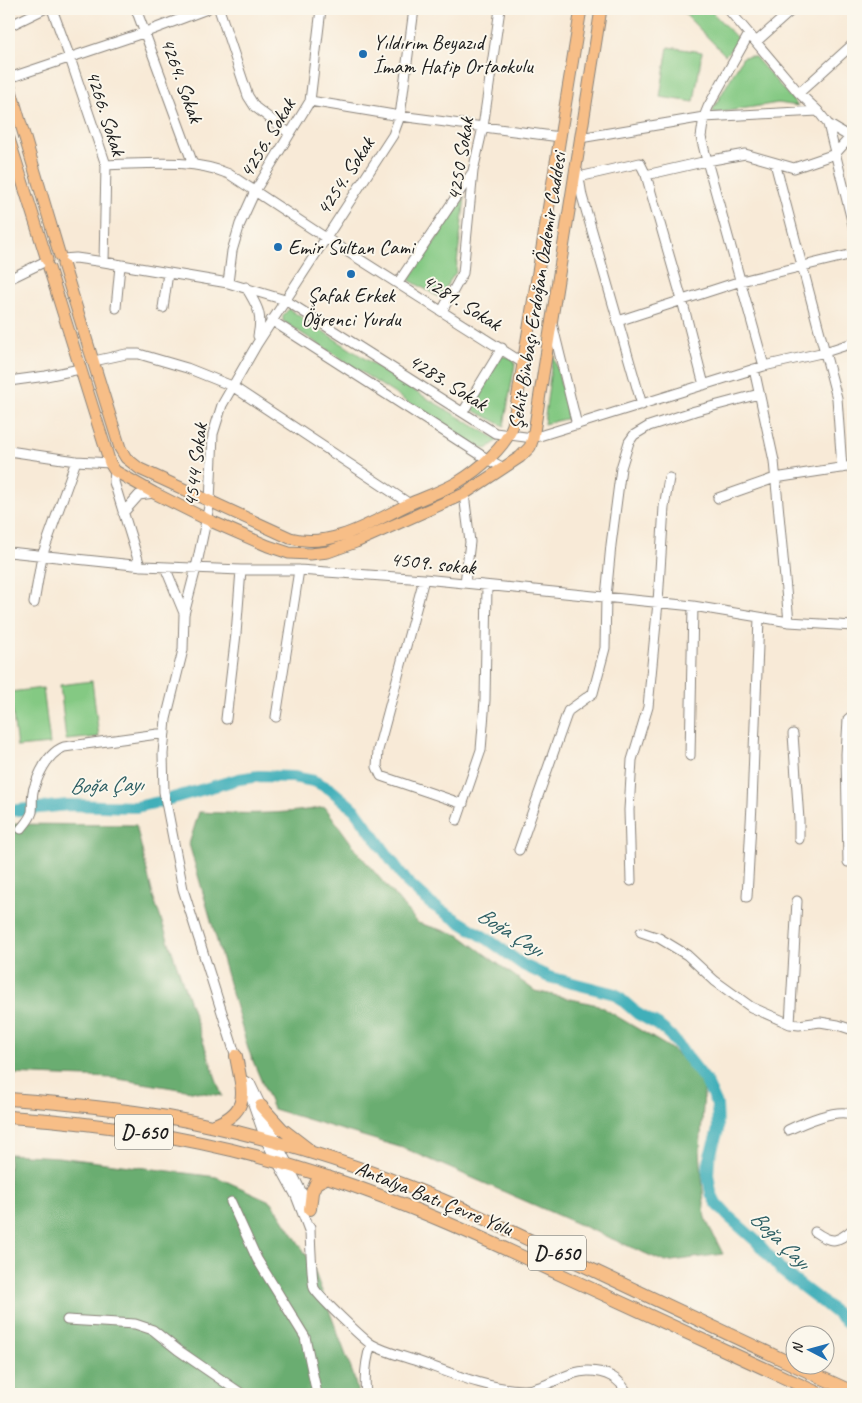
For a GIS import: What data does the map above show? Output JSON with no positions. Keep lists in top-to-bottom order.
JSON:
{
  "streets": {
    "highway": ["D-650", "Antalya Batı Çevre Yolu"],
    "main road": ["Şehit Binbaşı Erdoğan Özdemir Caddesi"],
    "street": [
      "4264. Sokak",
      "4266. Sokak",
      "4256. Sokak",
      "4250 Sokak",
      "4254. Sokak",
      "4281. Sokak",
      "4283. Sokak",
      "4544 Sokak",
      "4509. sokak"
    ]
  },
  "crossings": [
    ["4264. Sokak", "4281. Sokak"],
    ["4266. Sokak", "4281. Sokak"],
    ["4266. Sokak", "4283. Sokak"],
    ["4256. Sokak", "4281. Sokak"],
    ["4256. Sokak", "4283. Sokak"],
    ["4250 Sokak", "4281. Sokak"],
    ["4254. Sokak", "4281. Sokak"],
    ["4254. Sokak", "4283. Sokak"],
    ["4254. Sokak", "4544 Sokak"],
    ["Şehit Binbaşı Erdoğan Özdemir Caddesi", "4281. Sokak"],
    ["Şehit Binbaşı Erdoğan Özdemir Caddesi", "4283. Sokak"],
    ["Şehit Binbaşı Erdoğan Özdemir Caddesi", "4544 Sokak"],
    ["4544 Sokak", "4509. sokak"]
  ],
  "water": ["Boğa Çayı"],
  "places": ["Yıldırım Beyazıd İmam Hatip Ortaokulu", "Emir Sultan Cami", "Şafak Erkek Öğrenci Yurdu"],
  "north": "left"
}
